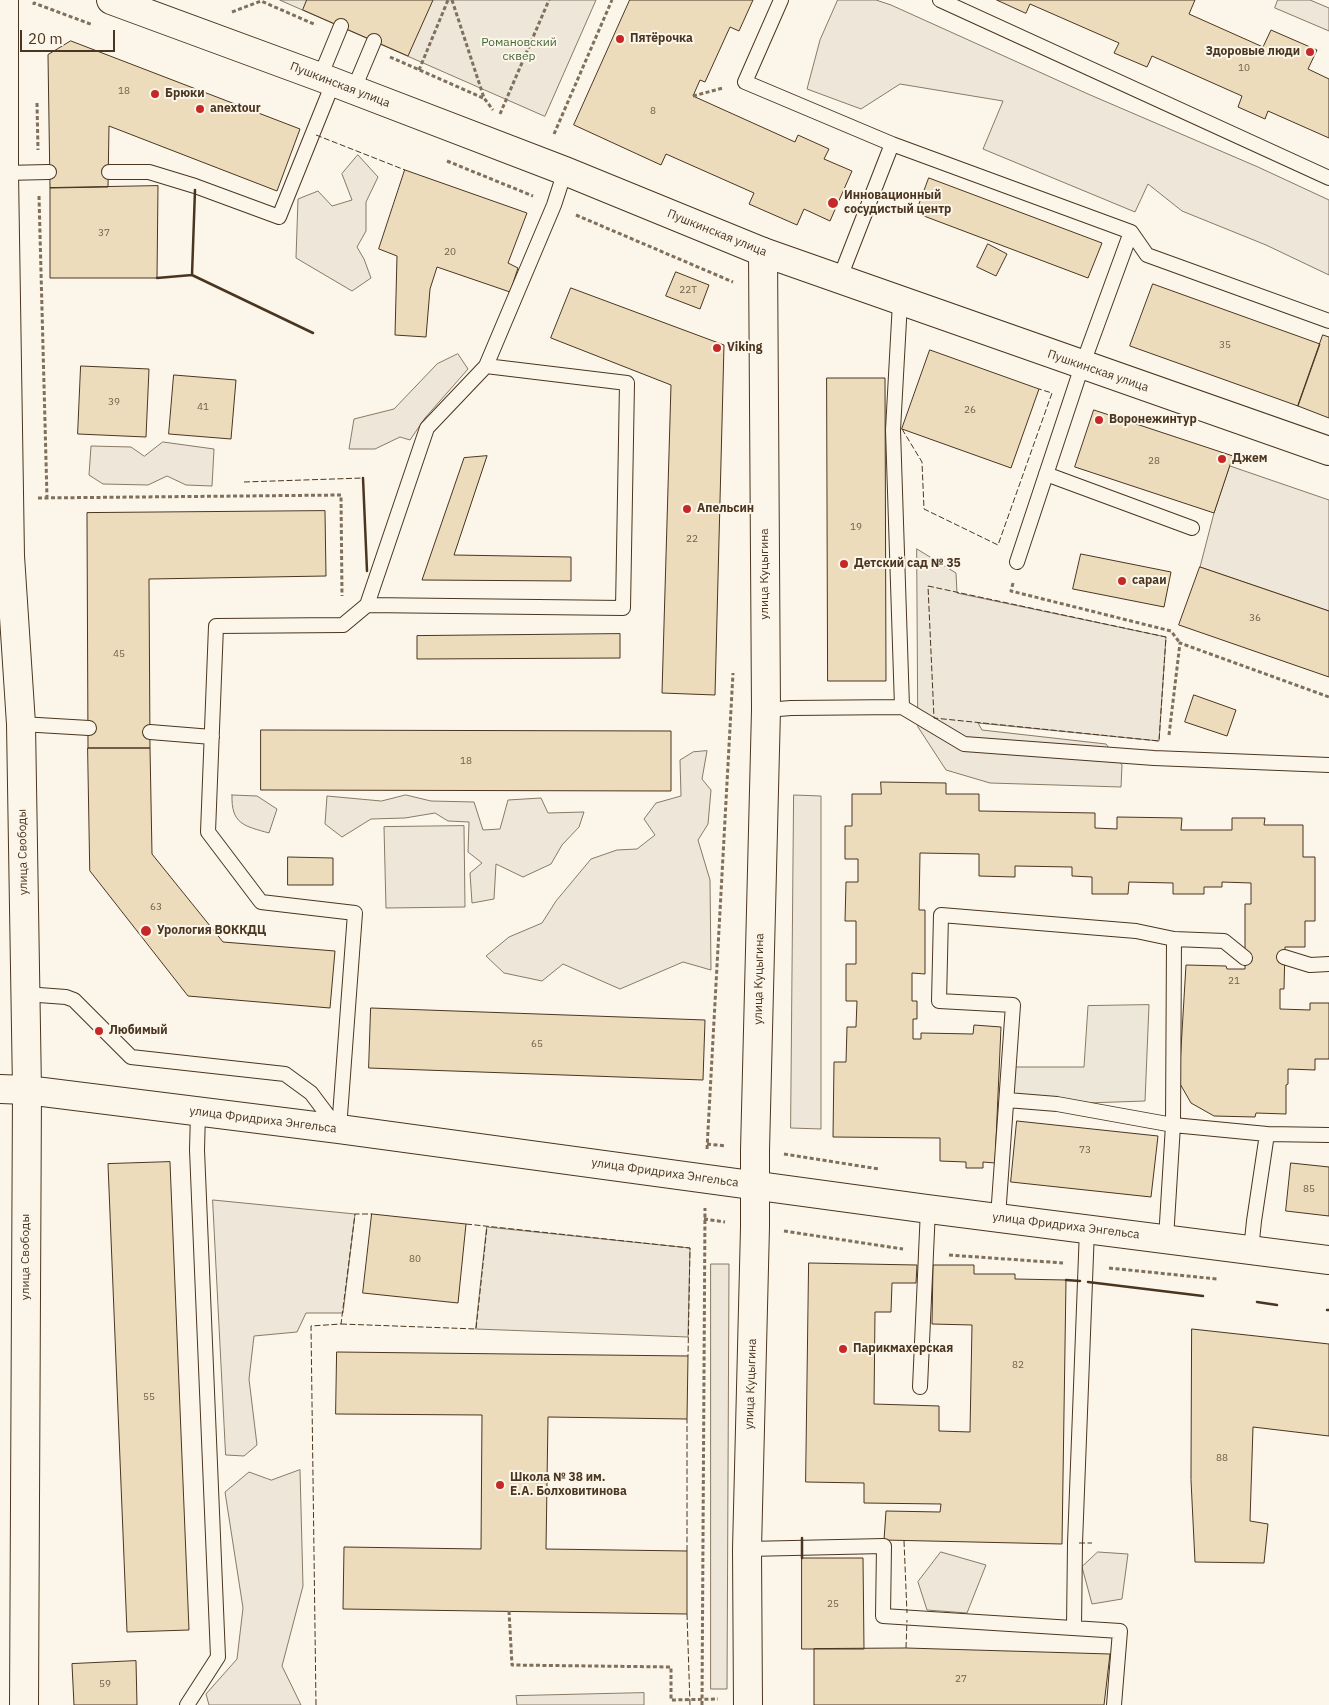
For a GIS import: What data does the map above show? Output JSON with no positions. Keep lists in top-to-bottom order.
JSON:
{
  "streets": {
    "street": [
      "Пушкинская улица",
      "улица Куцыгина",
      "улица Свободы",
      "улица Фридриха Энгельса"
    ]
  },
  "crossings": [
    ["Пушкинская улица", "улица Куцыгина"],
    ["улица Куцыгина", "улица Фридриха Энгельса"],
    ["улица Свободы", "улица Фридриха Энгельса"]
  ],
  "parks": ["Романовский сквер"],
  "places": [
    "Пятёрочка",
    "Здоровые люди",
    "Брюки",
    "anextour",
    "Инновационный сосудистый центр",
    "Viking",
    "Воронежинтур",
    "Джем",
    "Апельсин",
    "Детский сад № 35",
    "сараи",
    "Урология ВОККДЦ",
    "Любимый",
    "Парикмахерская",
    "Школа № 38 им. Е.А. Болховитинова"
  ],
  "house_numbers": [
    "10",
    "18",
    "8",
    "37",
    "20",
    "22Т",
    "35",
    "39",
    "41",
    "26",
    "28",
    "19",
    "22",
    "36",
    "45",
    "18",
    "63",
    "21",
    "65",
    "73",
    "85",
    "80",
    "82",
    "55",
    "88",
    "25",
    "27",
    "59"
  ],
  "scale_bar": "20 m"
}
